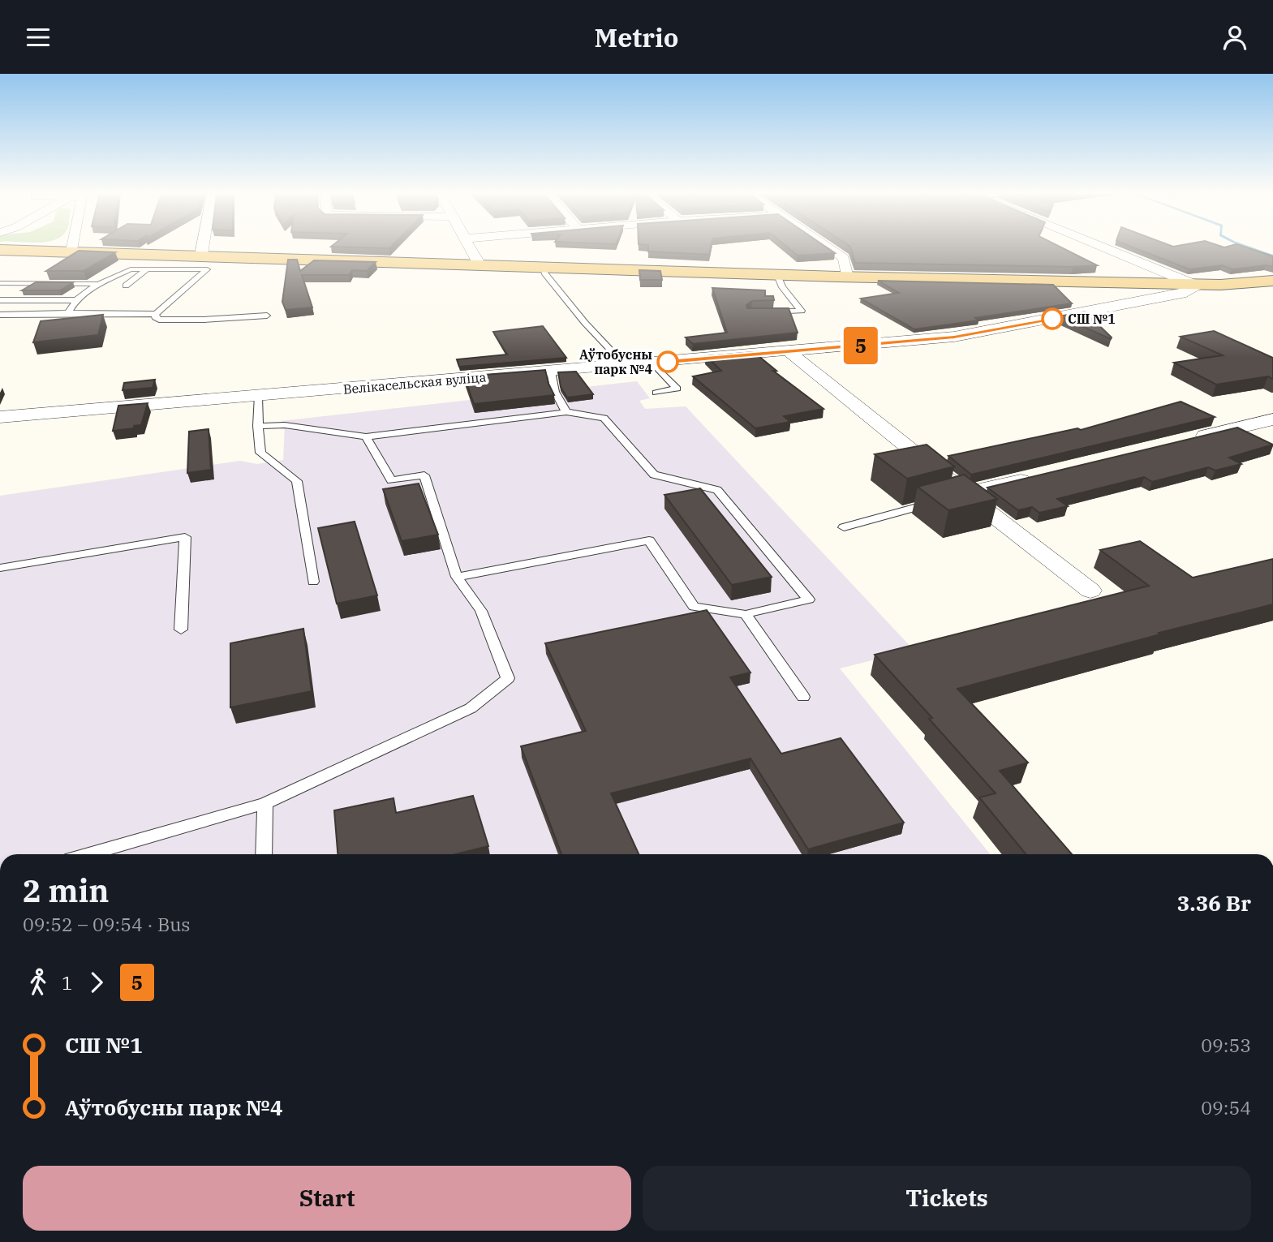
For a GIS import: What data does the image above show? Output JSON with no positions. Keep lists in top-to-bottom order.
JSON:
{
  "streets": {
    "street": ["Велікасельская вуліца"]
  },
  "places": ["СШ №1", "Аўтобусны парк №4"],
  "lines": ["bus line 5"],
  "page": {
    "header": "Metrio",
    "on_map": "5",
    "heading": ["2 min", "09:52 – 09:54 · Bus", "3.36 Br"],
    "legs": ["1", "5"],
    "list": [
      {
        "name": "СШ №1",
        "value": "09:53"
      },
      {
        "name": "Аўтобусны парк №4",
        "value": "09:54"
      }
    ],
    "buttons": ["Start", "Tickets"]
  }
}
